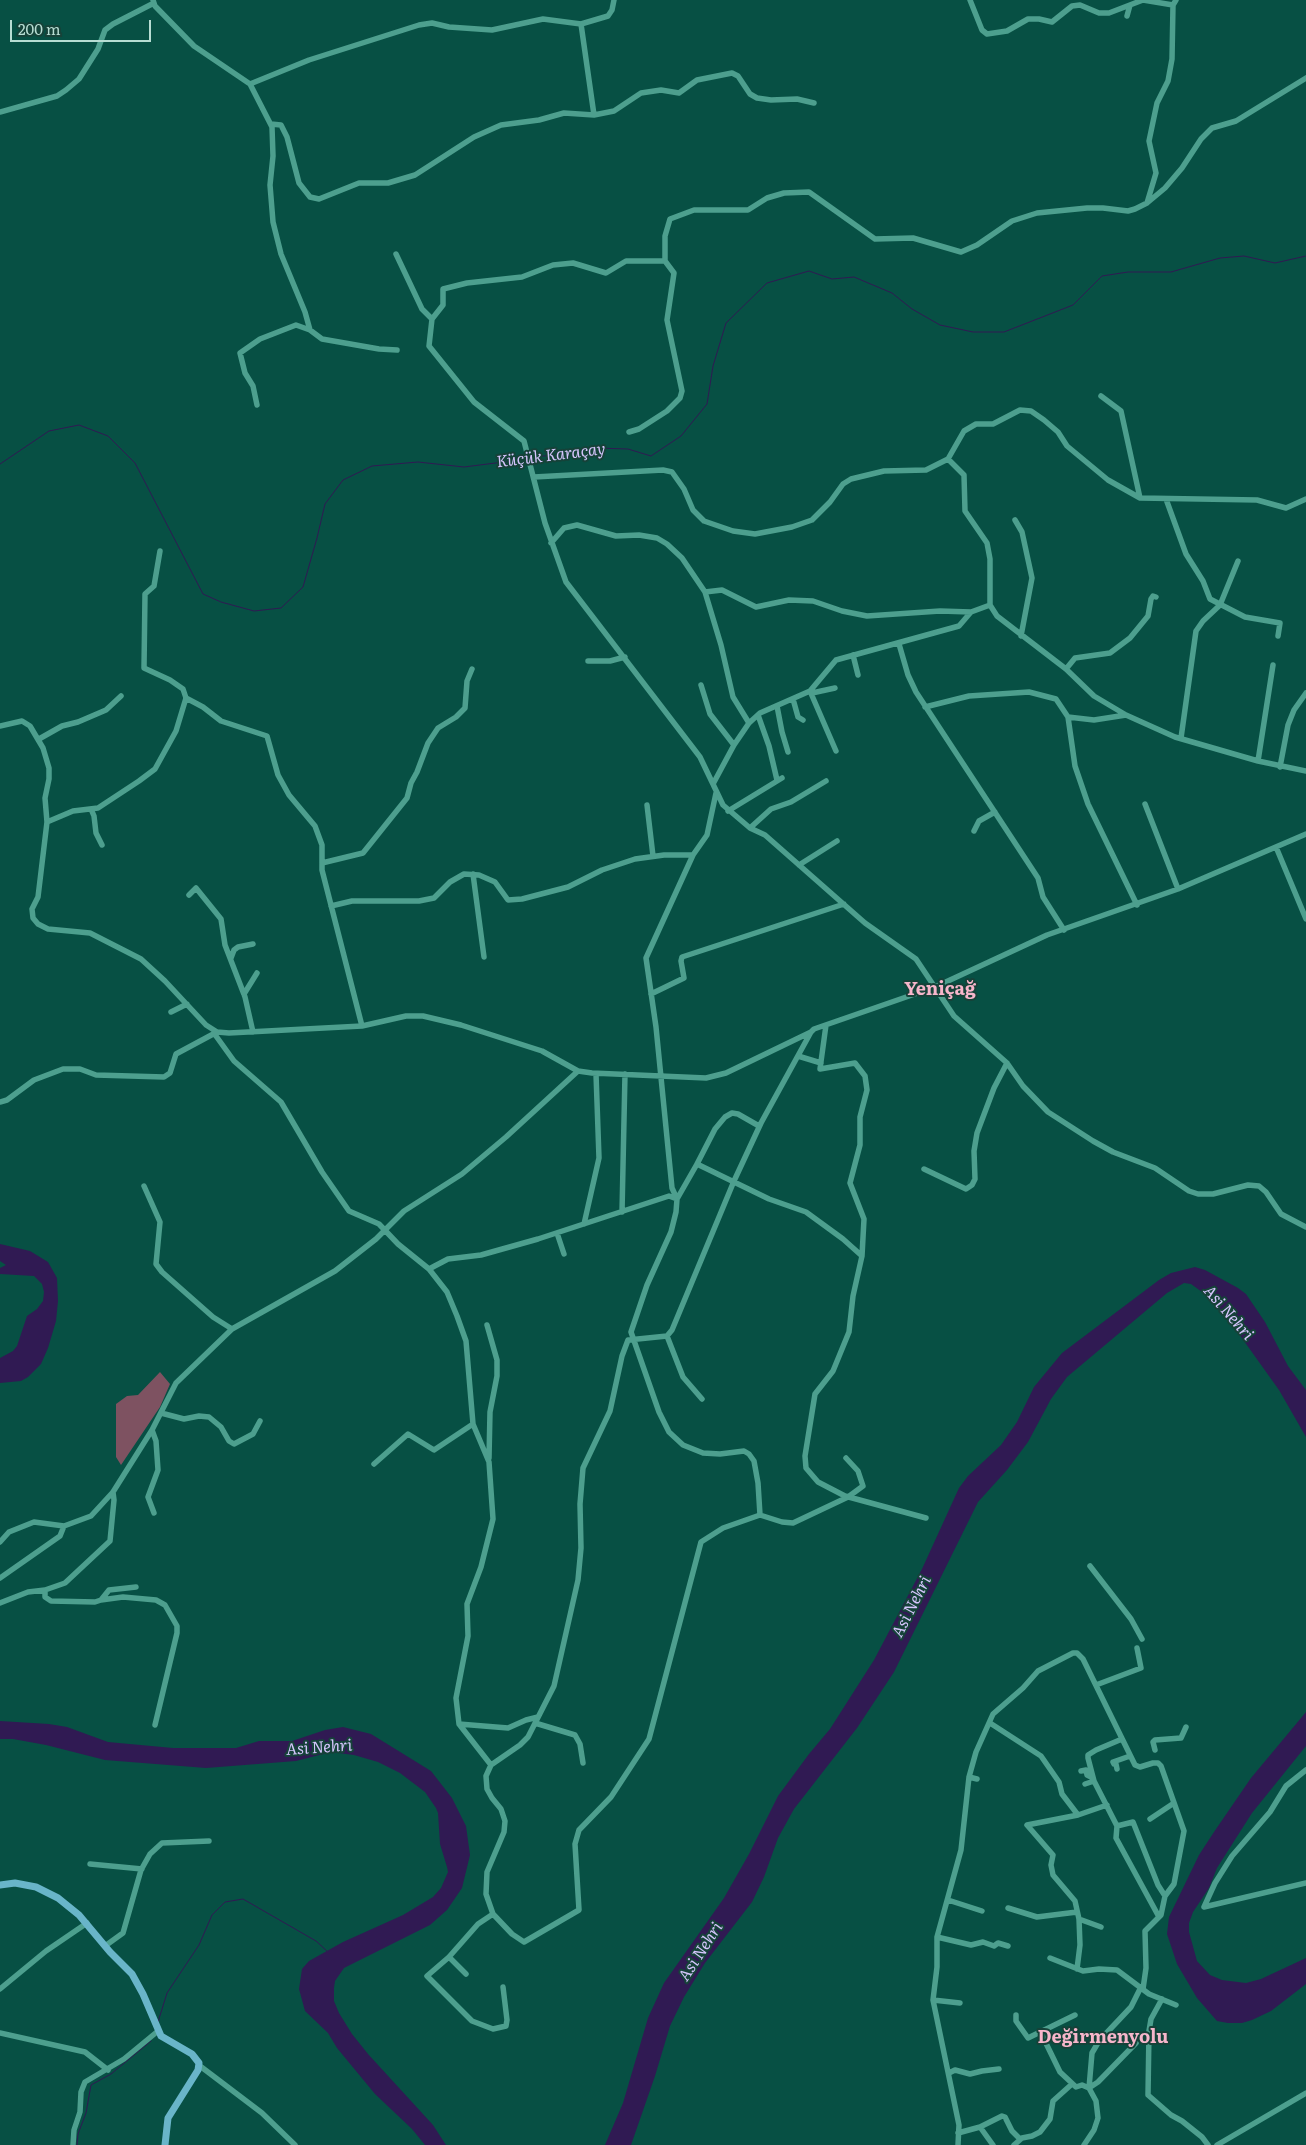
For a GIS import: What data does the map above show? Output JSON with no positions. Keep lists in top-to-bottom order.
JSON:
{
  "districts": ["Yeniçağ", "Değirmenyolu"],
  "water": ["Küçük Karaçay", "Asi Nehri"],
  "scale_bar": "200 m"
}
